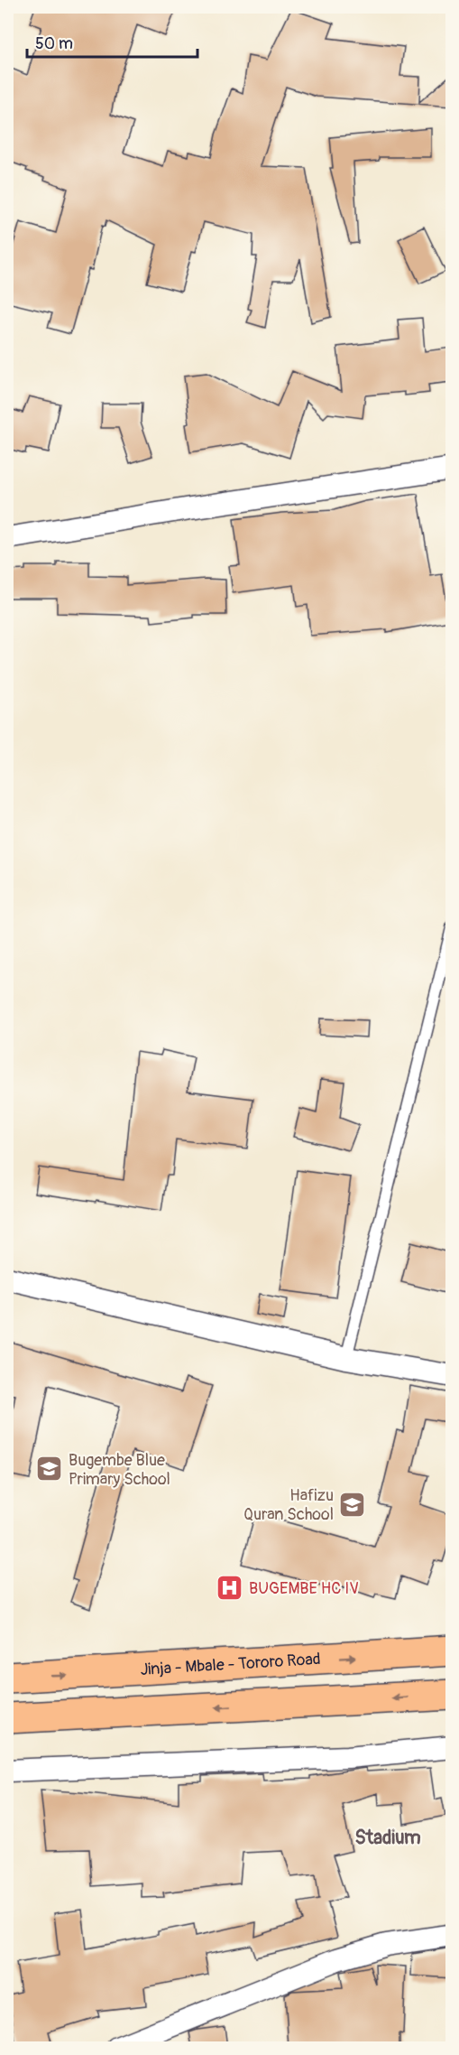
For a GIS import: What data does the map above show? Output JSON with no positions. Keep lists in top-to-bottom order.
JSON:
{
  "streets": {
    "highway": ["Jinja - Mbale - Tororo Road"]
  },
  "districts": ["Stadium"],
  "places": {
    "school or university": ["Bugembe Blue Primary School", "Hafizu Quran School"],
    "hospital": ["BUGEMBE HC IV"]
  },
  "scale_bar": "50 m"
}
